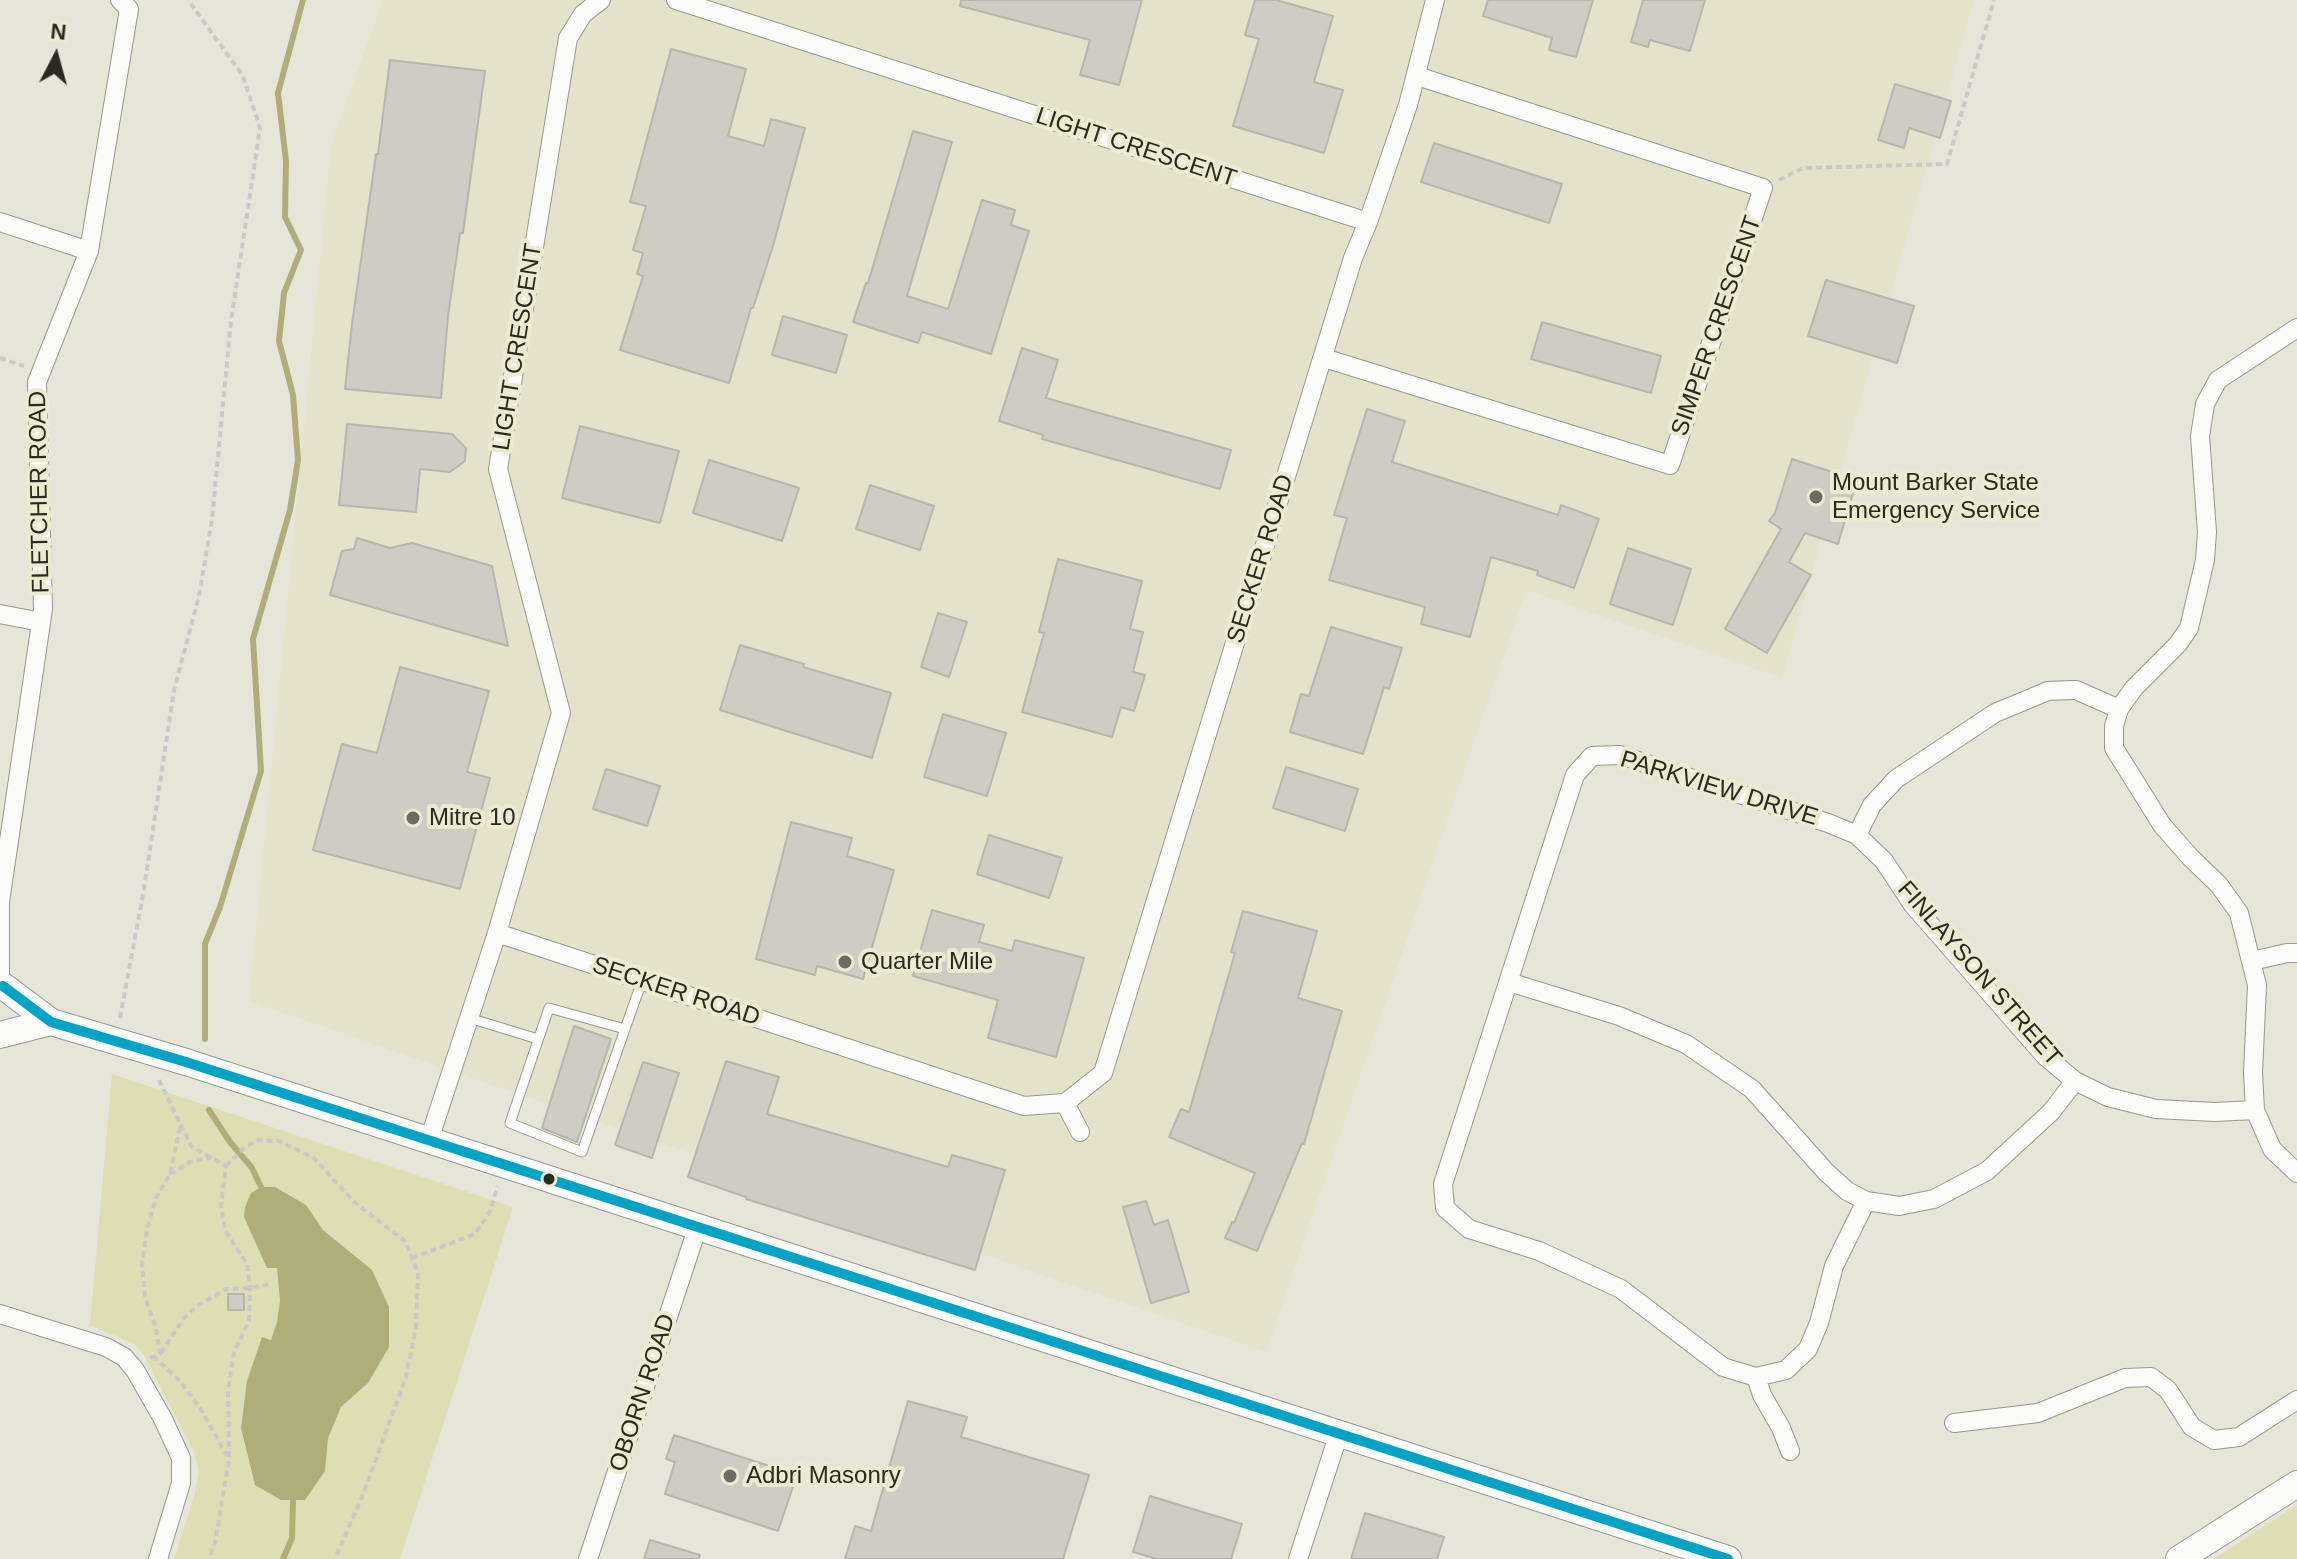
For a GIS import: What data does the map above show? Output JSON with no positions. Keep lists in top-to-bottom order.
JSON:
{
  "streets": {
    "street": [
      "LIGHT CRESCENT",
      "SIMPER CRESCENT",
      "FLETCHER ROAD",
      "SECKER ROAD",
      "PARKVIEW DRIVE",
      "FINLAYSON STREET",
      "OBORN ROAD"
    ]
  },
  "crossings": [
    ["LIGHT CRESCENT", "SECKER ROAD"],
    ["SIMPER CRESCENT", "SECKER ROAD"],
    ["PARKVIEW DRIVE", "FINLAYSON STREET"]
  ],
  "places": [
    "Mount Barker State Emergency Service",
    "Mitre 10",
    "Quarter Mile",
    "Adbri Masonry"
  ],
  "north": "top"
}
